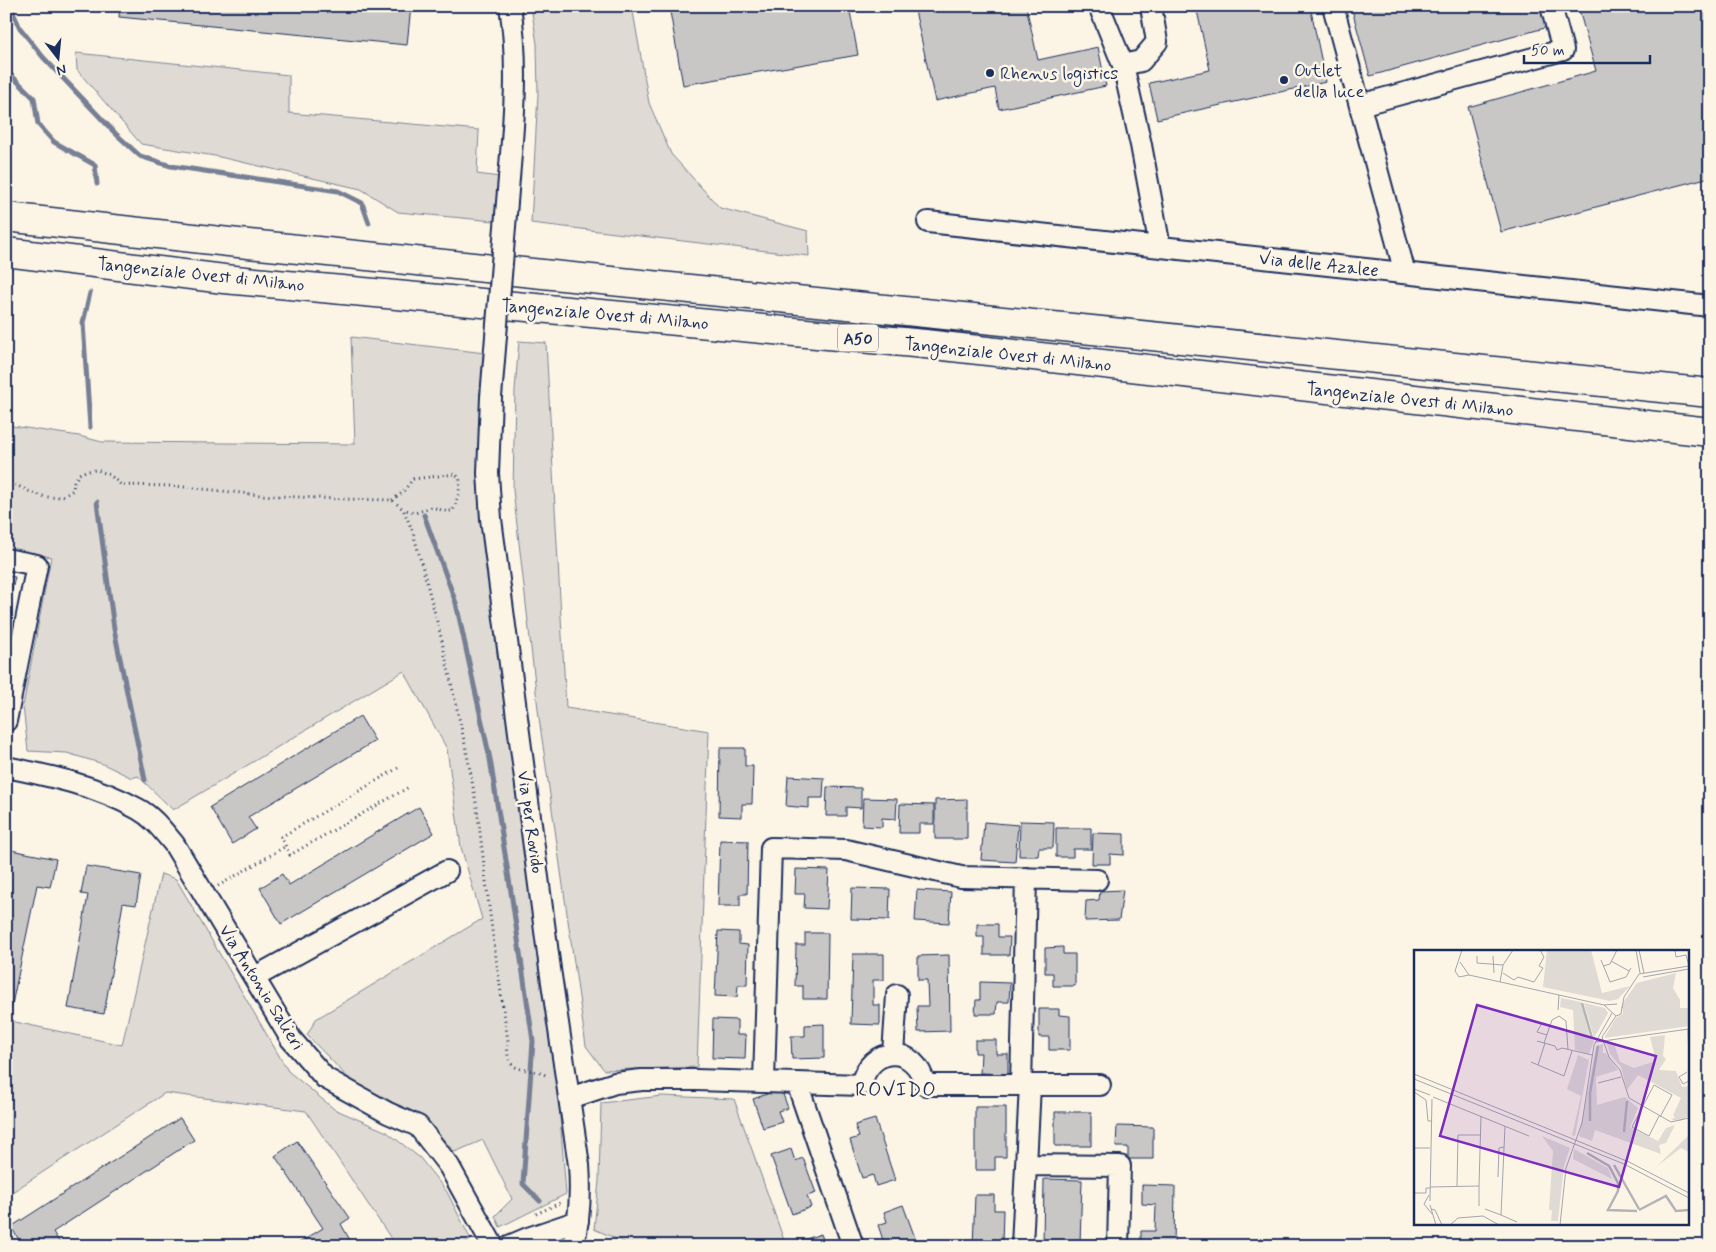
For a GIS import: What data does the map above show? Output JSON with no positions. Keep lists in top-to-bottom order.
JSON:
{
  "streets": {
    "highway": ["Tangenziale Ovest di Milano", "A50"],
    "street": ["Via delle Azalee", "Via per Rovido", "Via Antonio Salieri"]
  },
  "districts": ["ROVIDO"],
  "places": ["Rhenus logistics", "Outlet della luce"],
  "scale_bar": "50 m",
  "north": "bottom"
}
